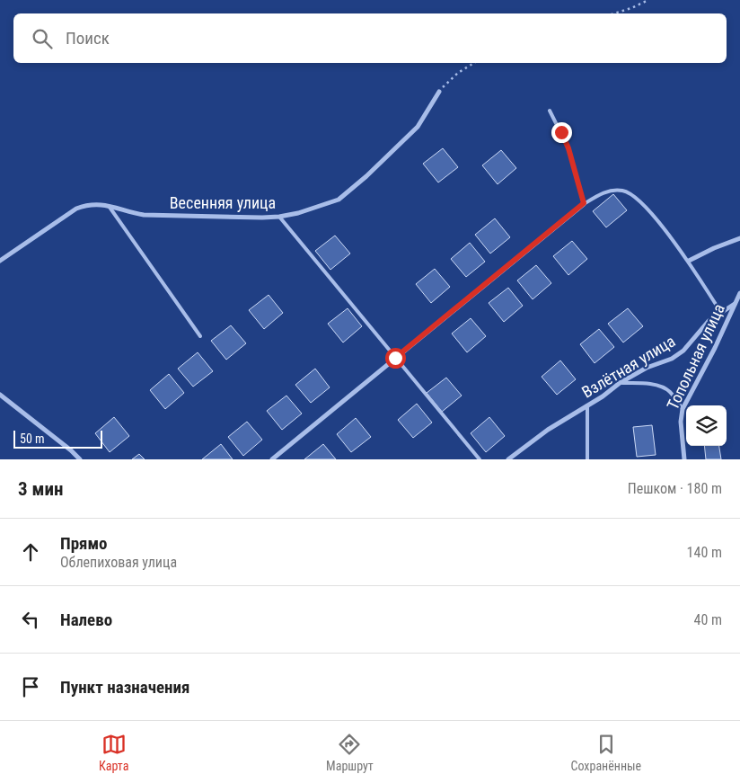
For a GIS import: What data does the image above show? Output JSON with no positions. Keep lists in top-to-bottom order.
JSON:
{
  "streets": {
    "street": ["Весенняя улица", "Топольная улица", "Взлётная улица"]
  },
  "crossings": [
    ["Топольная улица", "Взлётная улица"]
  ],
  "scale_bar": "50 m",
  "page": {
    "search": "Поиск",
    "scale": "50 m",
    "heading": ["3 мин", "Пешком · 180 m"],
    "list": [
      ["Прямо", "Облепиховая улица", "140 m"],
      ["Налево", "40 m"],
      "Пункт назначения"
    ],
    "nav": ["Карта", "Маршрут", "Сохранённые"]
  }
}
